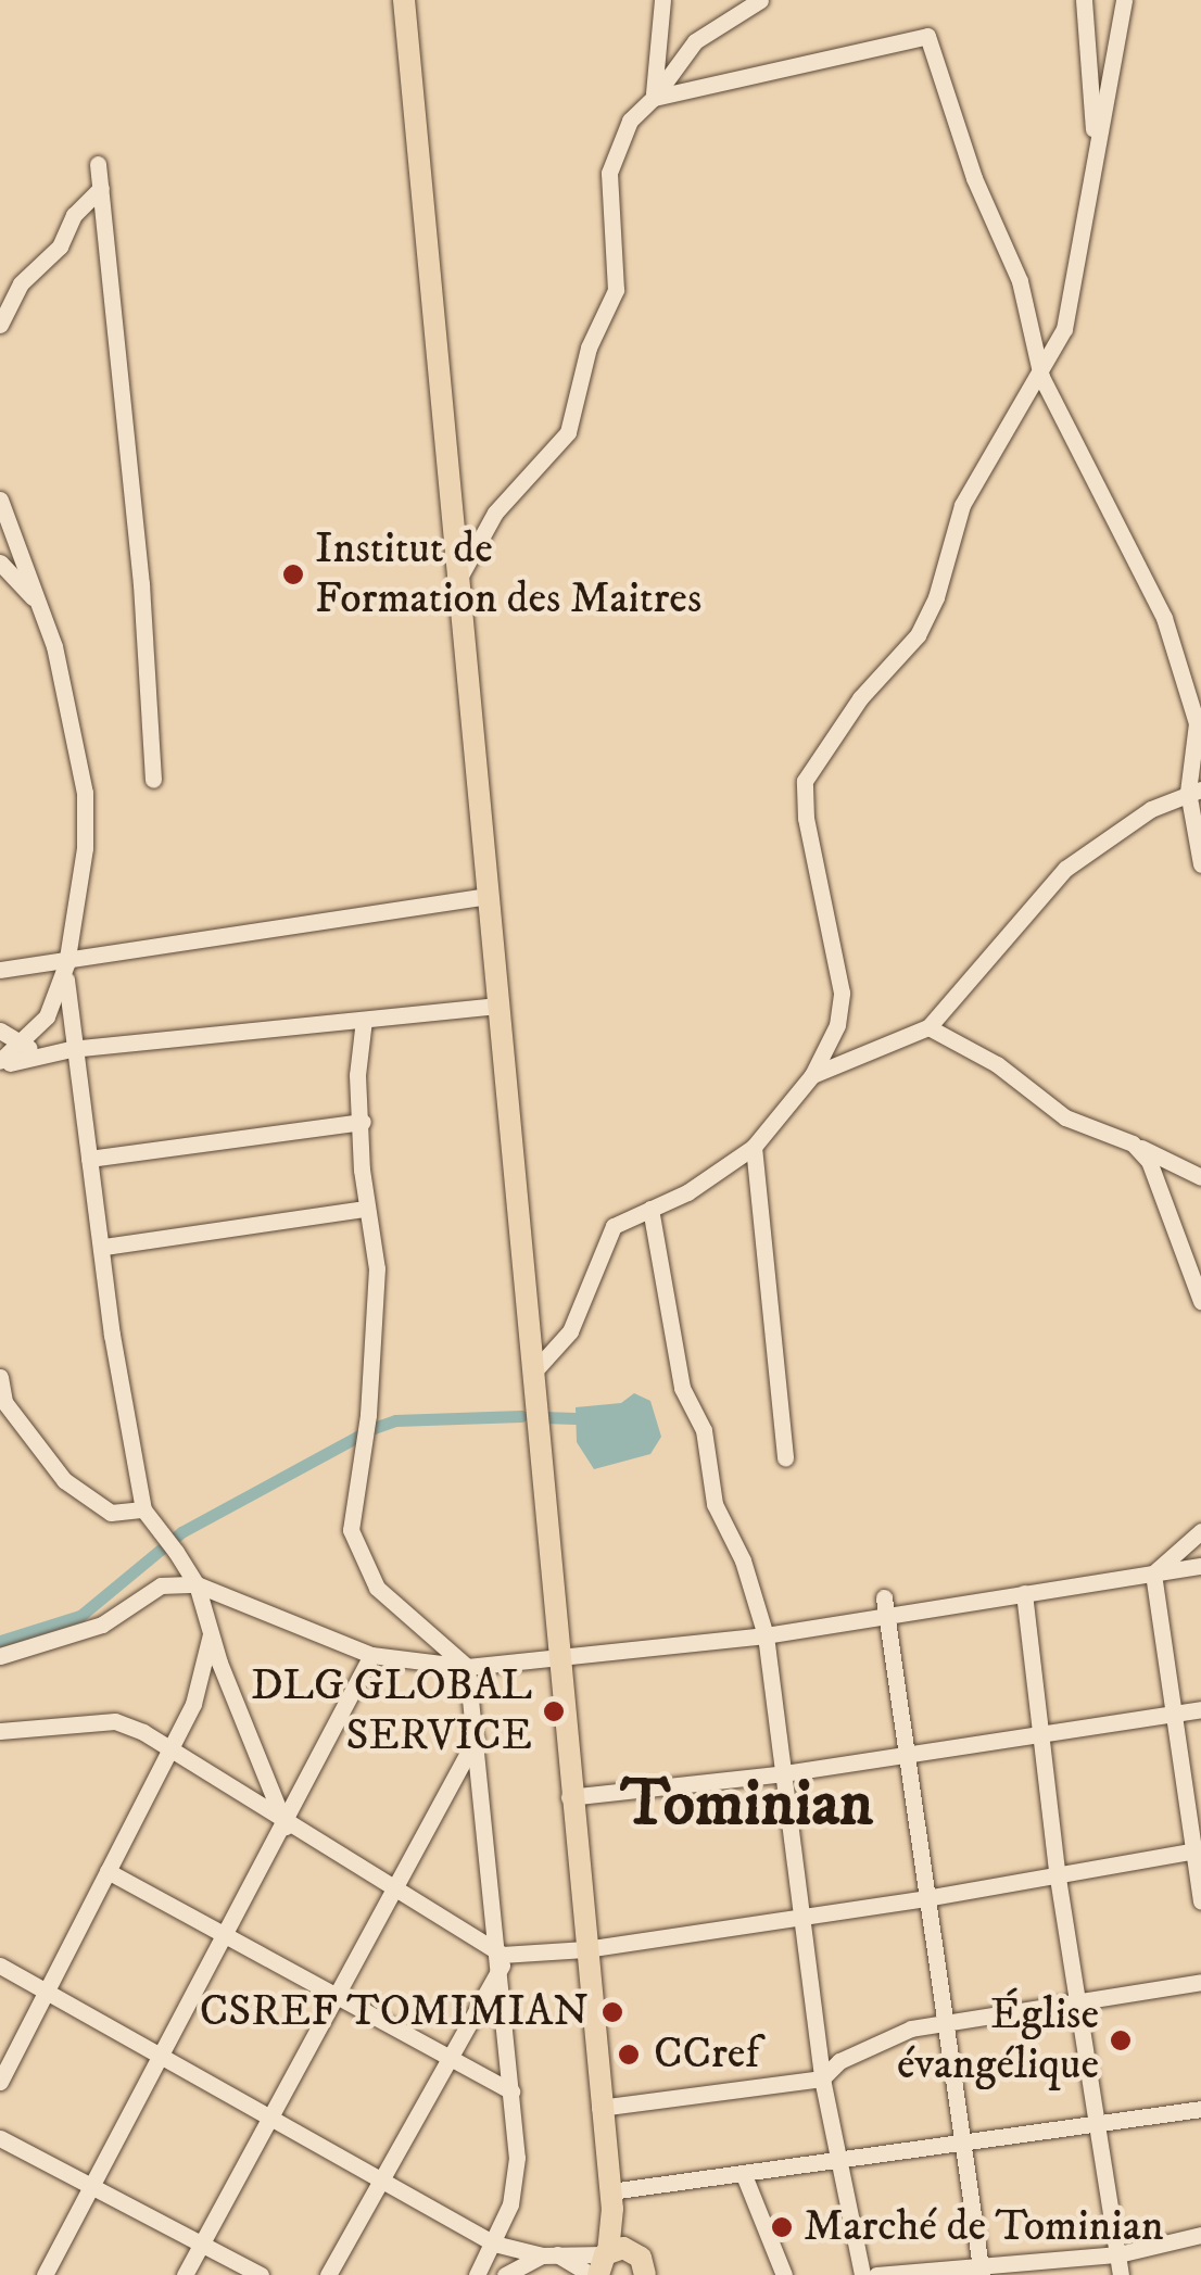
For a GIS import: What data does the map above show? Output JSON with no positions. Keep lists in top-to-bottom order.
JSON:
{
  "districts": ["Tominian"],
  "places": [
    "Institut de Formation des Maitres",
    "DLG GLOBAL SERVICE",
    "CSREF TOMIMIAN",
    "Église évangélique",
    "CCref",
    "Marché de Tominian"
  ]
}
